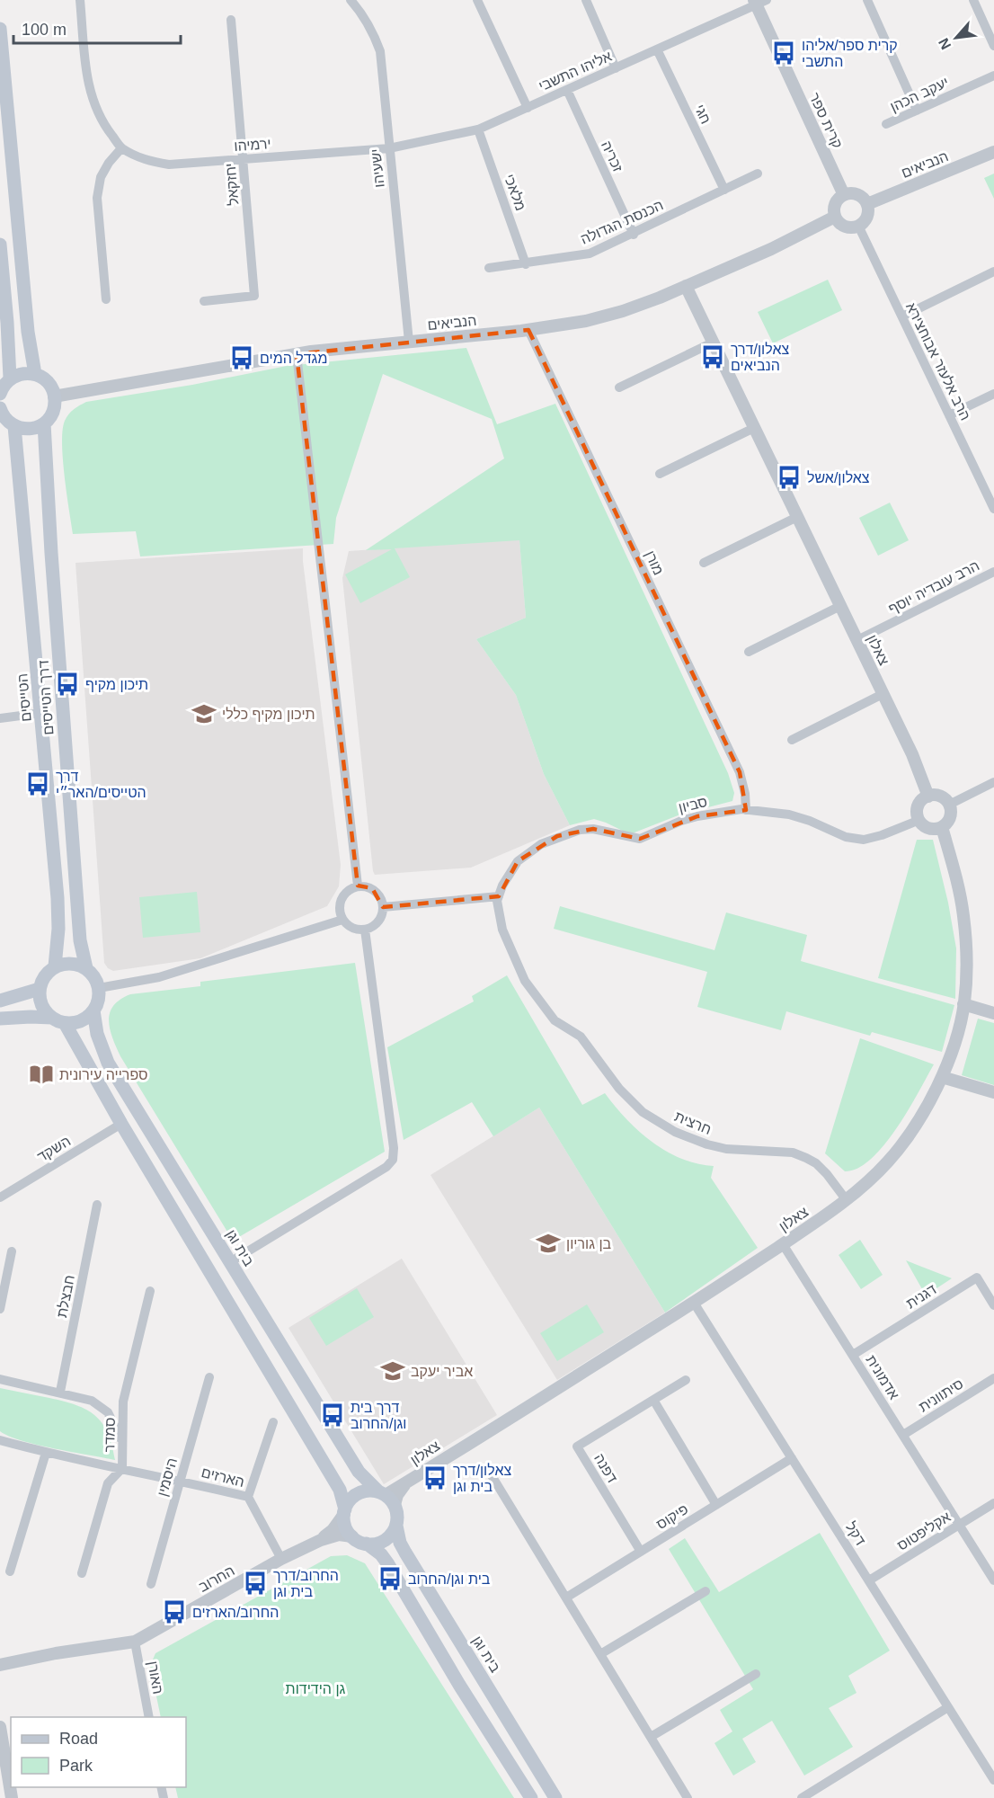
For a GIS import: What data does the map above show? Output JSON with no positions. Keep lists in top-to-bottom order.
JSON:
{
  "streets": {
    "main road": ["הטייסים", "דרך הטייסים", "בית וגן"],
    "street": [
      "אליהו התשבי",
      "יעקב הכהן",
      "חגי",
      "קרית ספר",
      "ירמיהו",
      "זכריה",
      "הנביאים",
      "ישעיהו",
      "יחזקאל",
      "מלאכי",
      "הכנסת הגדולה",
      "הרב אלעזר אבוחצירא",
      "מורן",
      "הרב עובדיה יוסף",
      "צאלון",
      "סביון",
      "חרצית",
      "השקד",
      "חבצלת",
      "דגנית",
      "אדמונית",
      "סיתוונית",
      "סמדר",
      "דפנה",
      "היסמין",
      "הארזים",
      "פיקוס",
      "אקליפטוס",
      "דקל",
      "החרוב",
      "האורן"
    ]
  },
  "crossings": [
    ["אליהו התשבי", "חגי"],
    ["אליהו התשבי", "קרית ספר"],
    ["אליהו התשבי", "ירמיהו"],
    ["אליהו התשבי", "זכריה"],
    ["אליהו התשבי", "ישעיהו"],
    ["אליהו התשבי", "מלאכי"],
    ["חגי", "הכנסת הגדולה"],
    ["קרית ספר", "הנביאים"],
    ["קרית ספר", "הרב אלעזר אבוחצירא"],
    ["ירמיהו", "ישעיהו"],
    ["ירמיהו", "יחזקאל"],
    ["זכריה", "הכנסת הגדולה"],
    ["הנביאים", "ישעיהו"],
    ["הנביאים", "הרב אלעזר אבוחצירא"],
    ["הנביאים", "מורן"],
    ["הנביאים", "צאלון"],
    ["מלאכי", "הכנסת הגדולה"],
    ["מורן", "סביון"],
    ["הרב עובדיה יוסף", "צאלון"],
    ["צאלון", "סביון"],
    ["צאלון", "חרצית"],
    ["צאלון", "בית וגן"],
    ["צאלון", "אדמונית"],
    ["צאלון", "דקל"],
    ["צאלון", "החרוב"],
    ["הטייסים", "דרך הטייסים"],
    ["הטייסים", "בית וגן"],
    ["דרך הטייסים", "בית וגן"],
    ["סביון", "חרצית"],
    ["בית וגן", "החרוב"],
    ["דגנית", "אדמונית"],
    ["אדמונית", "סיתוונית"],
    ["אדמונית", "אקליפטוס"],
    ["סמדר", "הארזים"],
    ["דפנה", "פיקוס"],
    ["היסמין", "הארזים"],
    ["הארזים", "החרוב"],
    ["פיקוס", "דקל"],
    ["אקליפטוס", "דקל"],
    ["החרוב", "האורן"]
  ],
  "parks": ["גן הידידות"],
  "places": {
    "bus stop": [
      "קרית ספר/אליהו התשבי",
      "צאלון/דרך הנביאים",
      "מגדל המים",
      "צאלון/אשל",
      "תיכון מקיף",
      "דרך הטייסים/האר״י",
      "דרך בית וגן/החרוב",
      "צאלון/דרך בית וגן",
      "בית וגן/החרוב",
      "החרוב/דרך בית וגן",
      "החרוב/הארזים"
    ],
    "school or university": ["תיכון מקיף כללי", "בן גוריון", "אביר יעקב"],
    "library": ["ספרייה עירונית"]
  },
  "legend": ["Road", "Park"],
  "scale_bar": "100 m",
  "north": "bottom left"
}
